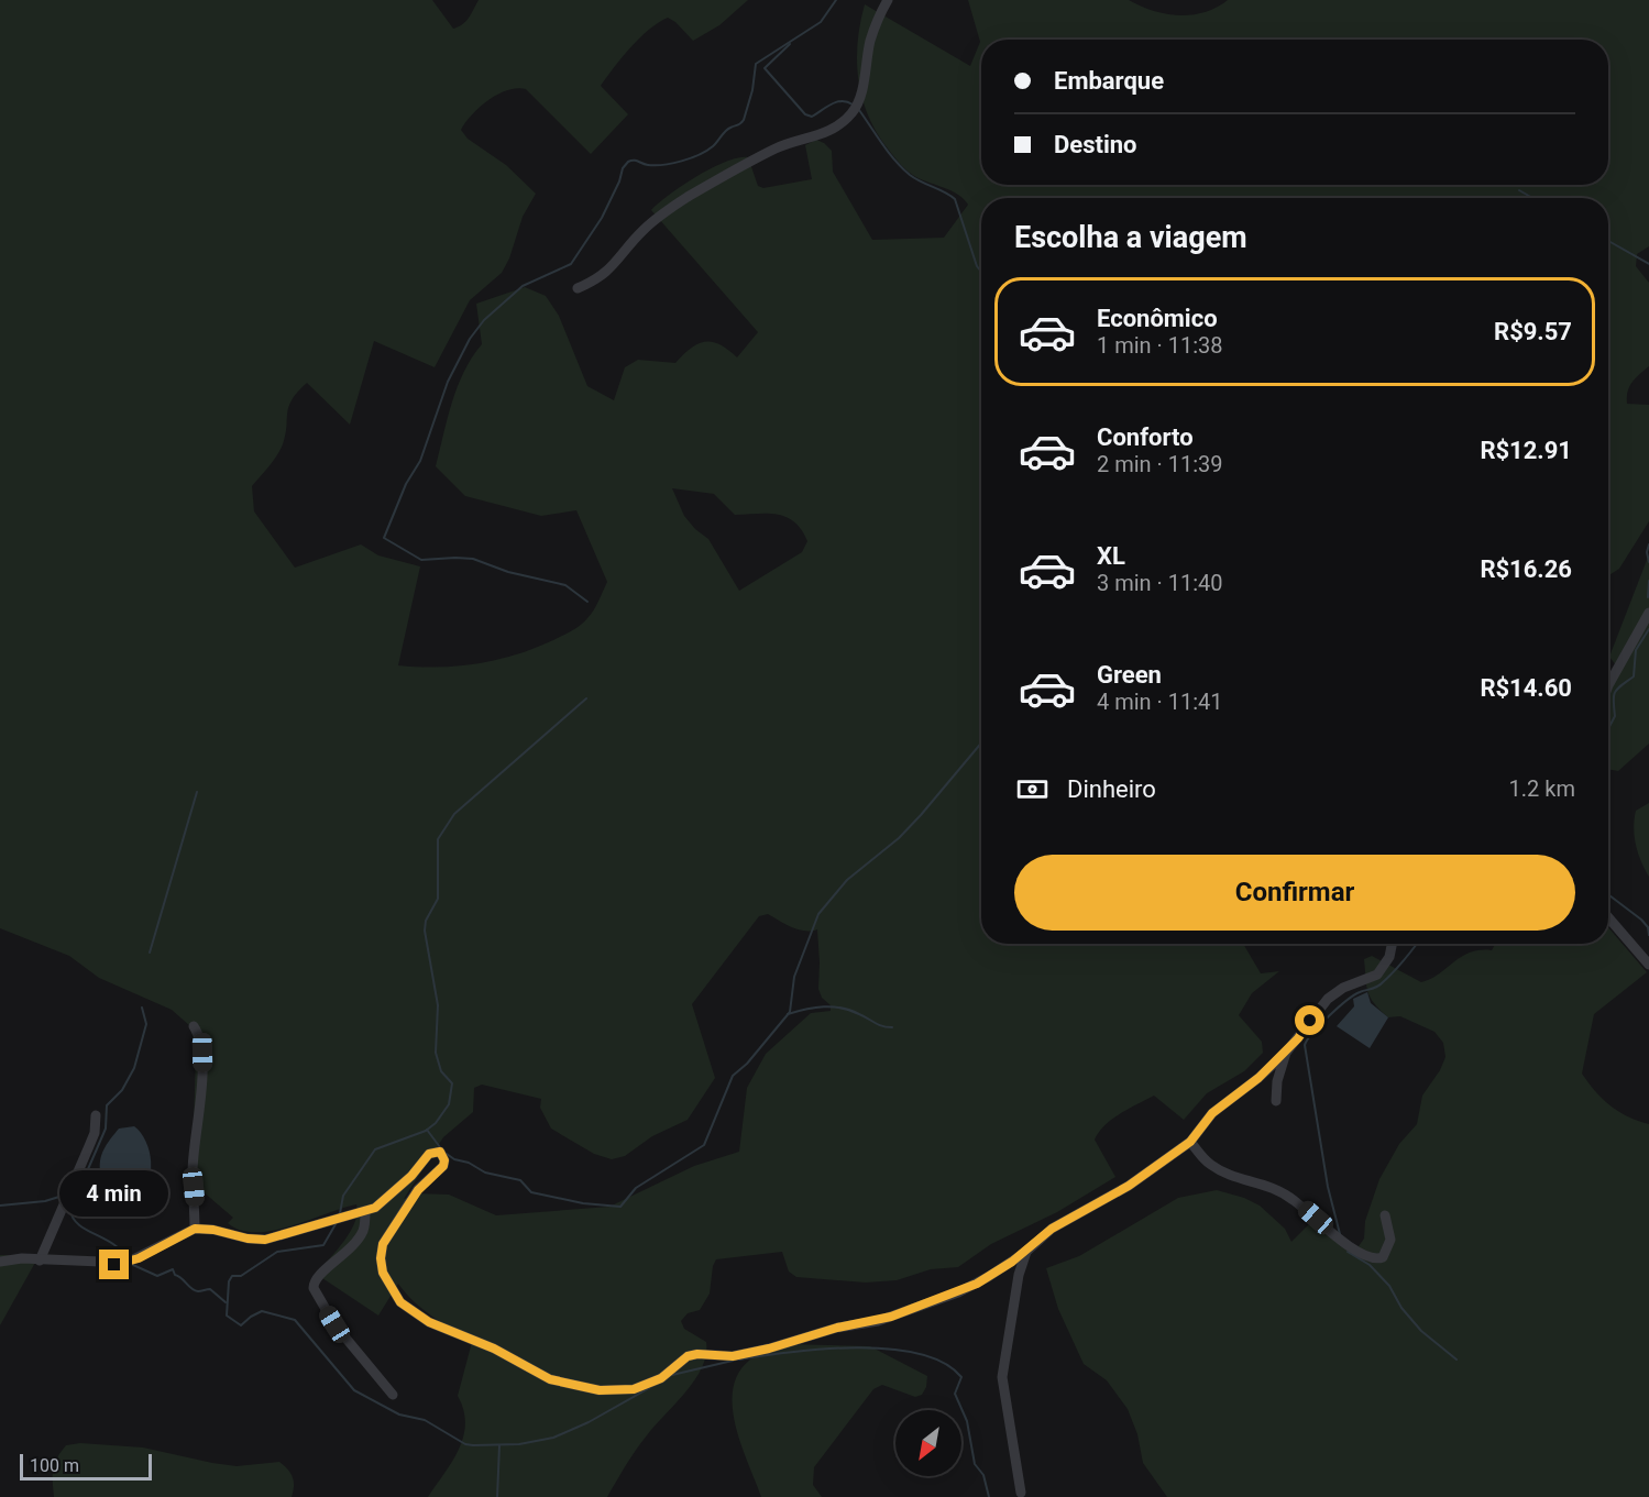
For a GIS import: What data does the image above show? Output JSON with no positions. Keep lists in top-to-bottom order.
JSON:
{
  "scale_bar": "100 m",
  "north": "bottom left",
  "page": {
    "banner": ["Embarque", "Destino"],
    "heading": "Escolha a viagem",
    "list": [
      {
        "name": "Econômico",
        "note": "1 min · 11:38",
        "value": "R$9.57"
      },
      {
        "name": "Conforto",
        "note": "2 min · 11:39",
        "value": "R$12.91"
      },
      {
        "name": "XL",
        "note": "3 min · 11:40",
        "value": "R$16.26"
      },
      {
        "name": "Green",
        "note": "4 min · 11:41",
        "value": "R$14.60"
      }
    ],
    "pay": ["Dinheiro", "1.2 km"],
    "buttons": "Confirmar",
    "bubble": "4 min",
    "scale": "100 m"
  }
}
